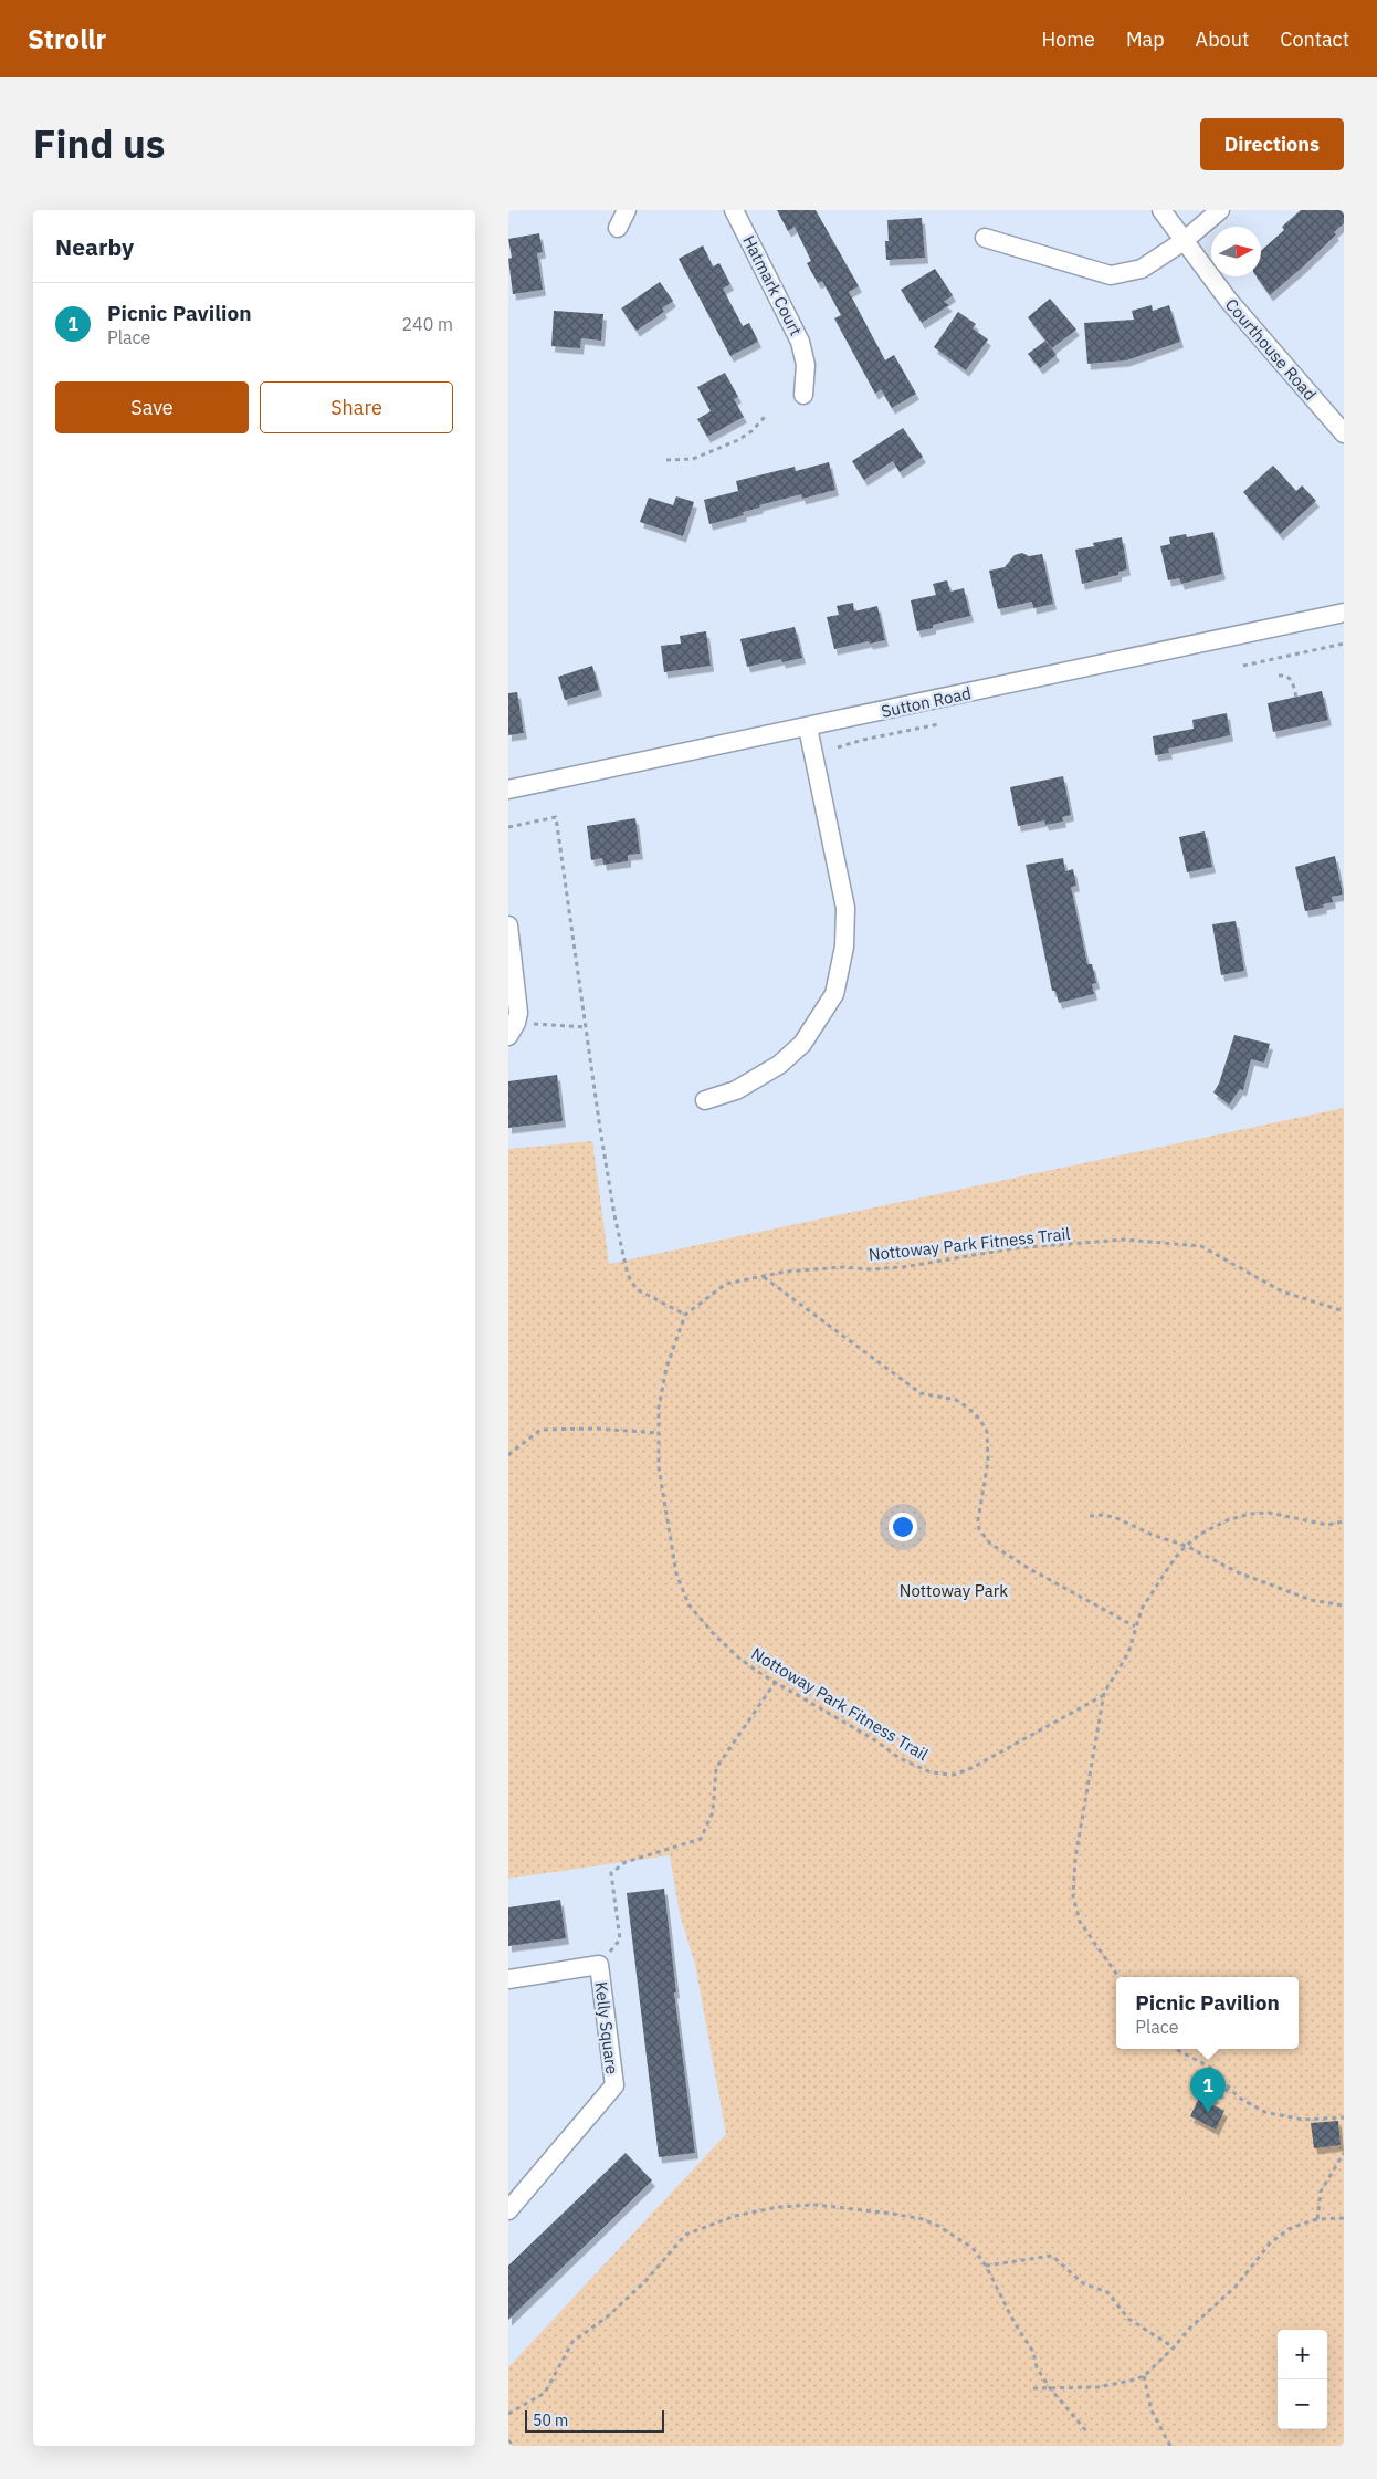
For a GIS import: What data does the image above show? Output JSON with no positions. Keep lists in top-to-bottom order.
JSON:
{
  "streets": {
    "street": [
      "Hatmark Court",
      "Courthouse Road",
      "Sutton Road",
      "Kelly Square"
    ],
    "path": ["Nottoway Park Fitness Trail"]
  },
  "parks": ["Nottoway Park"],
  "scale_bar": "50 m",
  "north": "right",
  "page": {
    "header": "Strollr",
    "nav": [
      "Home",
      "Map",
      "About",
      "Contact"
    ],
    "title": "Find us",
    "buttons": [
      "Directions",
      ["Save", "Share"]
    ],
    "heading": "Nearby",
    "list": [
      {
        "mark": "1",
        "name": "Picnic Pavilion",
        "note": "Place",
        "value": "240 m"
      }
    ],
    "popup": ["Picnic Pavilion", "Place"],
    "pins": "1",
    "map_buttons": ["+", "−"],
    "scale": "50 m"
  }
}
